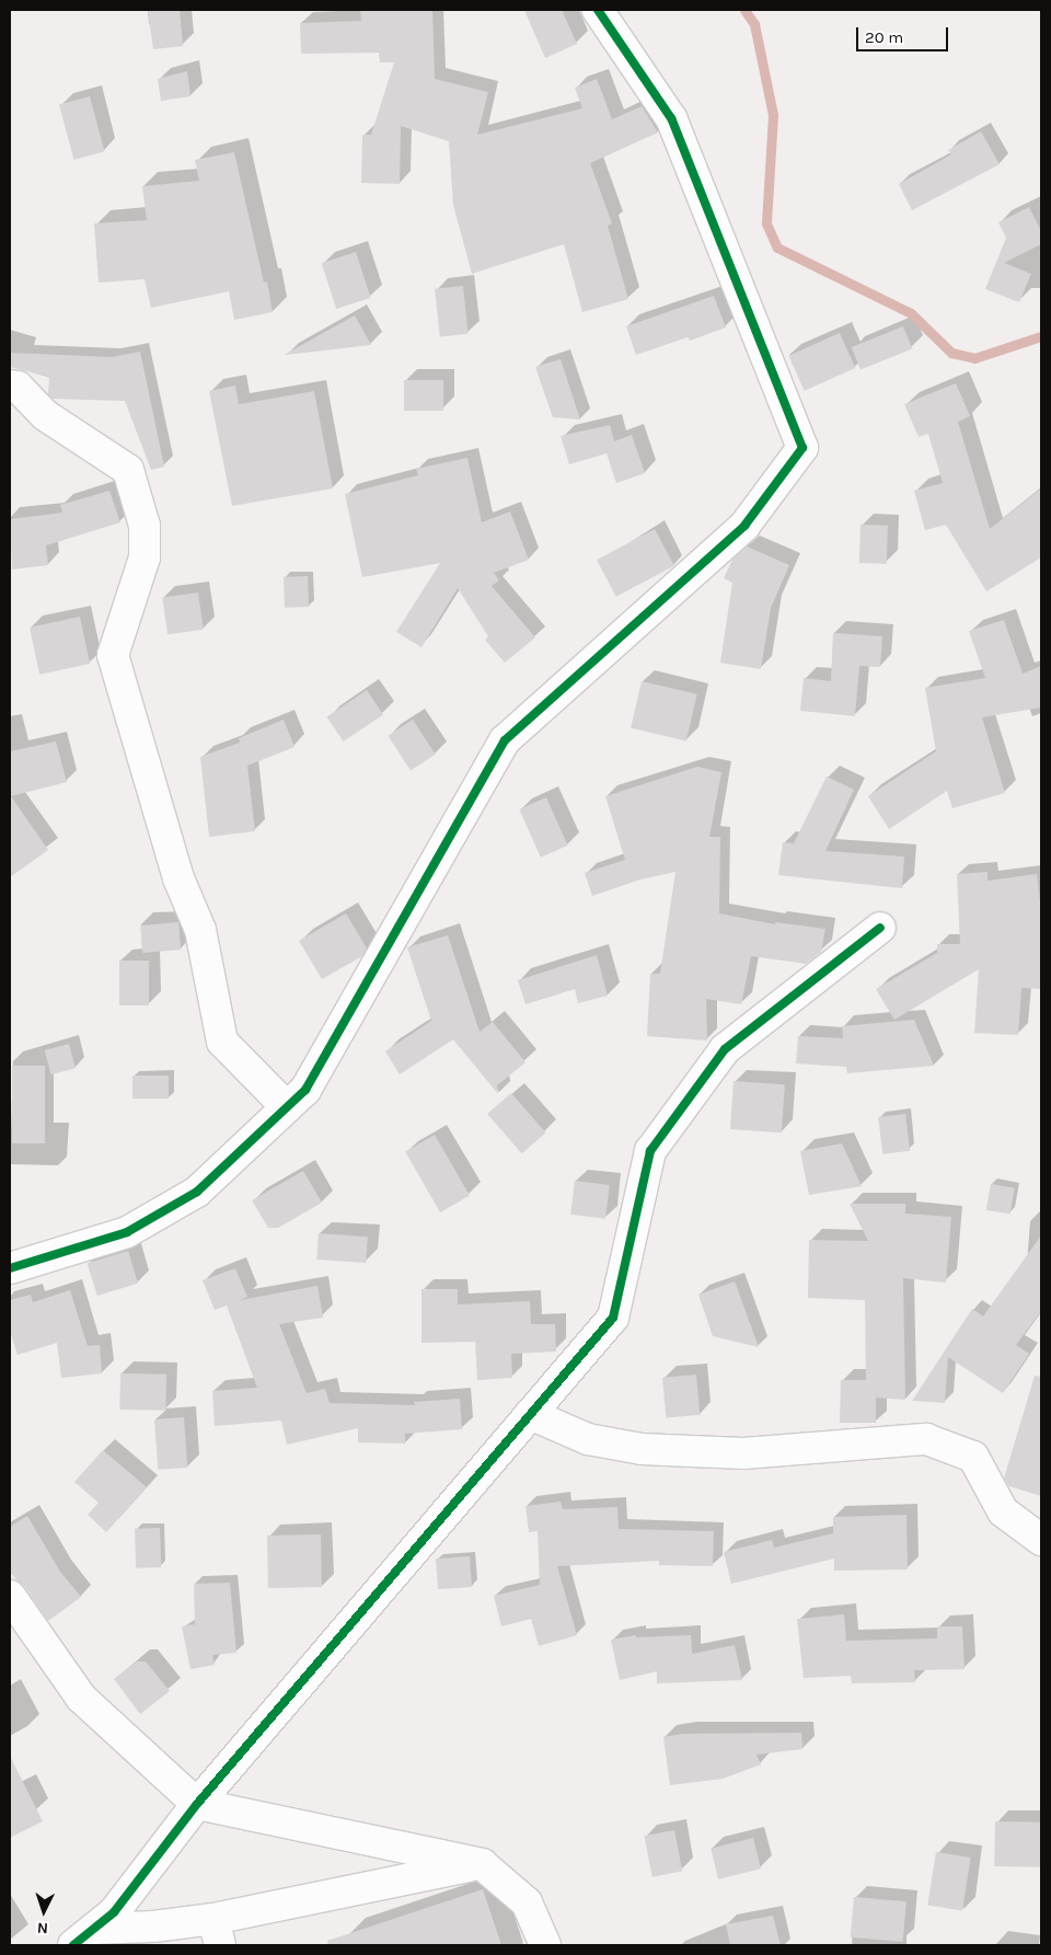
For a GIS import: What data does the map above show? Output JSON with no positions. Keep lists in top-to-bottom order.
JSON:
{
  "scale_bar": "20 m",
  "north": "bottom"
}
